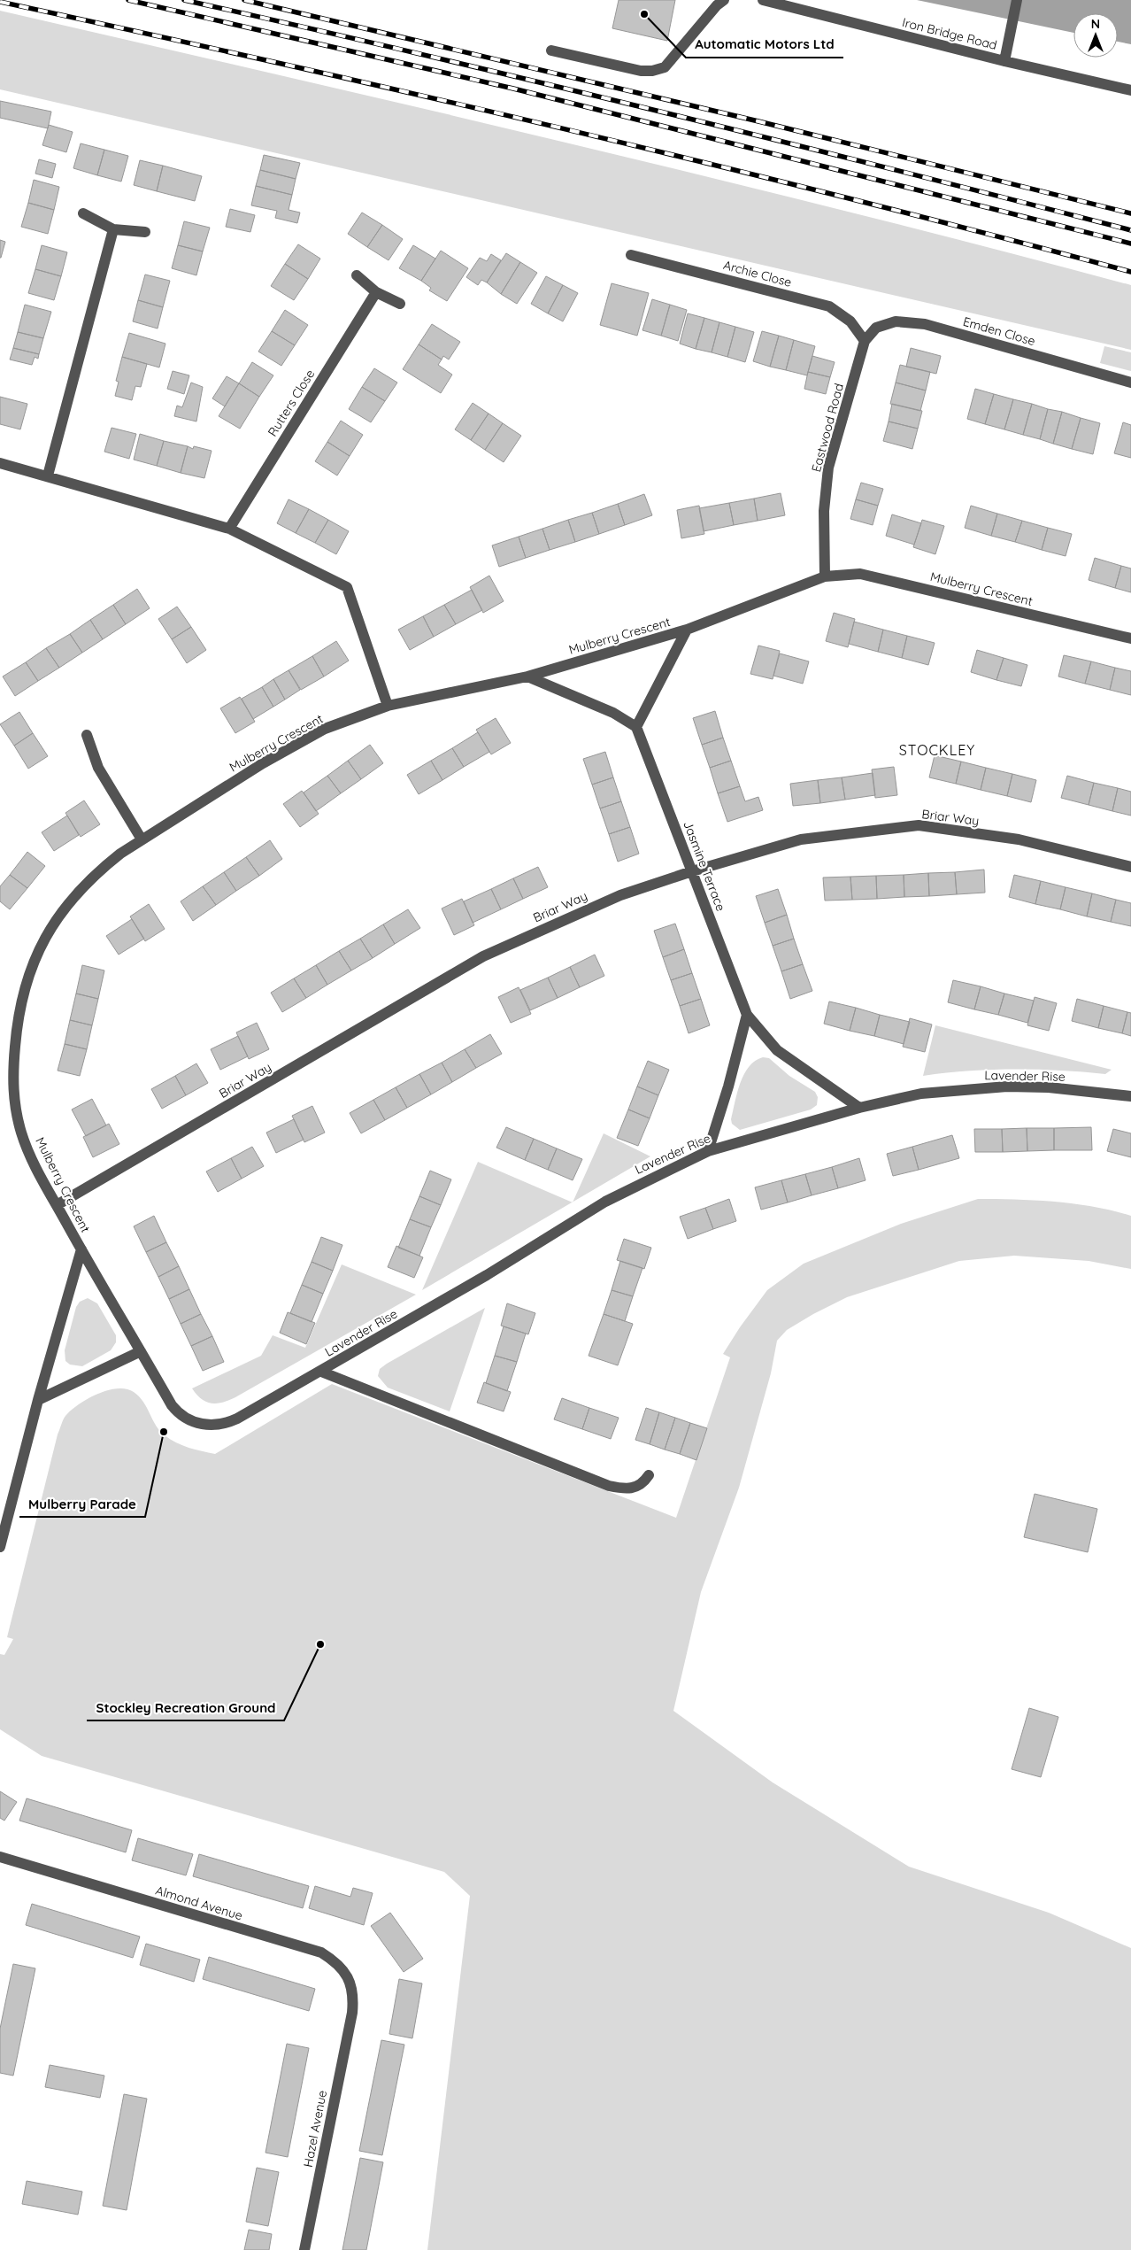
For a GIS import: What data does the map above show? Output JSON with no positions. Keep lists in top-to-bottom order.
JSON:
{
  "streets": {
    "street": [
      "Iron Bridge Road",
      "Archie Close",
      "Emden Close",
      "Rutters Close",
      "Eastwood Road",
      "Mulberry Crescent",
      "Briar Way",
      "Jasmine Terrace",
      "Lavender Rise",
      "Almond Avenue",
      "Hazel Avenue"
    ]
  },
  "crossings": [
    ["Archie Close", "Emden Close"],
    ["Archie Close", "Eastwood Road"],
    ["Emden Close", "Eastwood Road"],
    ["Eastwood Road", "Mulberry Crescent"],
    ["Mulberry Crescent", "Briar Way"],
    ["Mulberry Crescent", "Lavender Rise"],
    ["Briar Way", "Jasmine Terrace"],
    ["Jasmine Terrace", "Lavender Rise"],
    ["Almond Avenue", "Hazel Avenue"]
  ],
  "districts": ["STOCKLEY"],
  "places": ["Automatic Motors Ltd", "Mulberry Parade", "Stockley Recreation Ground"],
  "north": "top"
}
